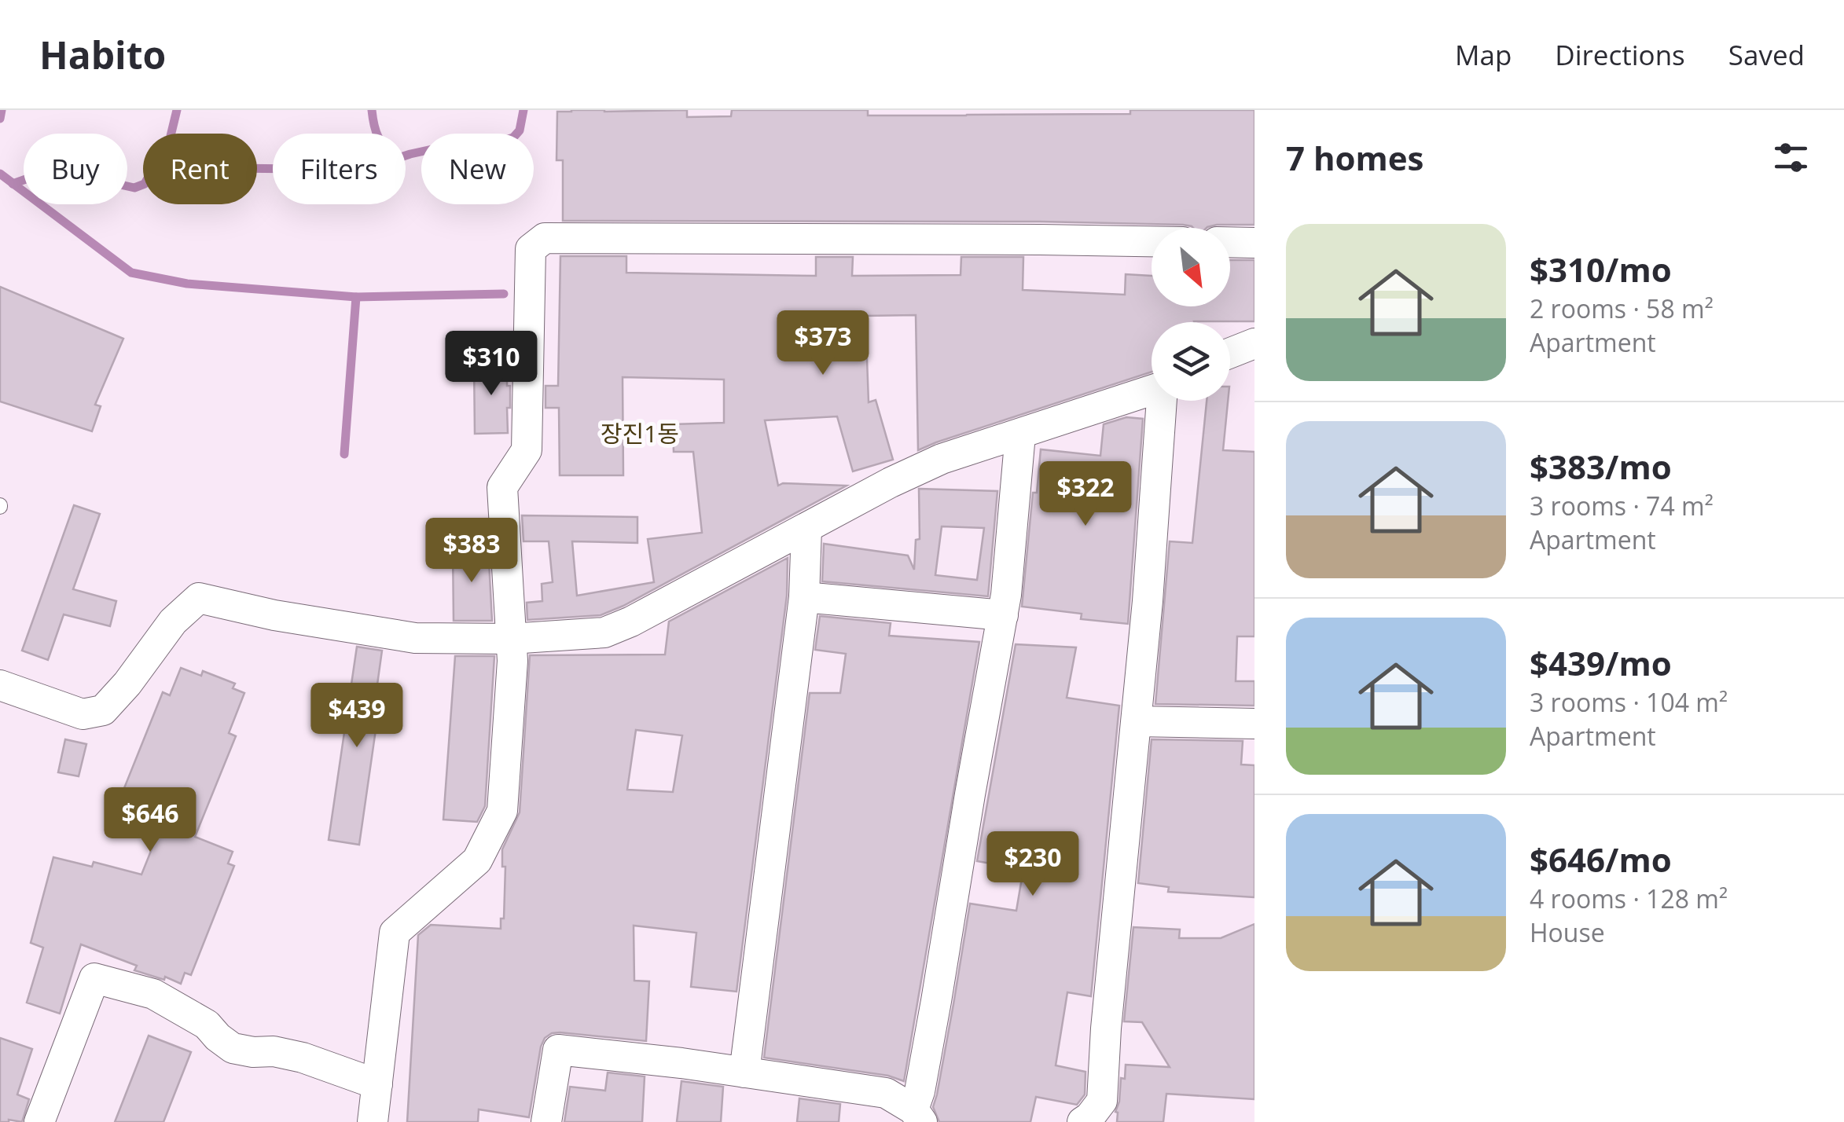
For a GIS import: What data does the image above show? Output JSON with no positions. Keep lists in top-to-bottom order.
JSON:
{
  "districts": ["장진1동"],
  "north": "bottom right",
  "page": {
    "header": "Habito",
    "nav": ["Map", "Directions", "Saved"],
    "heading": "7 homes",
    "chip": [
      "Buy",
      "Rent",
      "Filters",
      "New"
    ],
    "list": [
      {
        "name": "$310/mo",
        "note": "2 rooms · 58 m² · Apartment"
      },
      {
        "name": "$383/mo",
        "note": "3 rooms · 74 m² · Apartment"
      },
      {
        "name": "$439/mo",
        "note": "3 rooms · 104 m² · Apartment"
      },
      {
        "name": "$646/mo",
        "note": "4 rooms · 128 m² · House"
      }
    ],
    "price": [
      "$373",
      "$310",
      "$322",
      "$383",
      "$439",
      "$646",
      "$230"
    ]
  }
}
